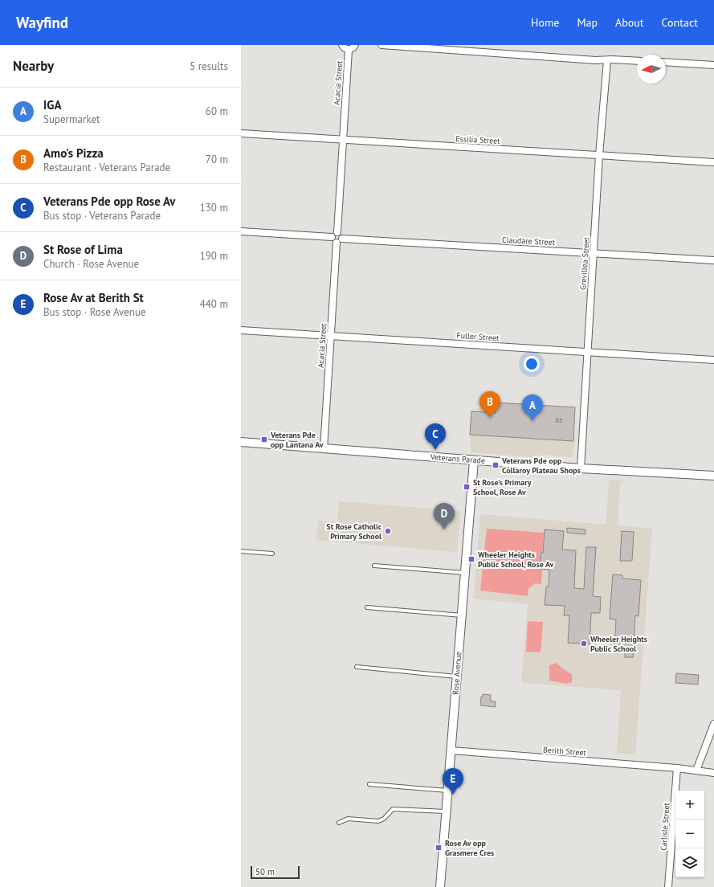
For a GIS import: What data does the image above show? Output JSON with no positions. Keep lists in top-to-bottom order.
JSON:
{
  "streets": {
    "street": [
      "Acacia Street",
      "Essilia Street",
      "Claudare Street",
      "Grevillea Street",
      "Fuller Street",
      "Veterans Parade",
      "Rose Avenue",
      "Berith Street",
      "Carlisle Street"
    ]
  },
  "crossings": [
    ["Acacia Street", "Essilia Street"],
    ["Acacia Street", "Claudare Street"],
    ["Acacia Street", "Fuller Street"],
    ["Acacia Street", "Veterans Parade"],
    ["Essilia Street", "Grevillea Street"],
    ["Claudare Street", "Grevillea Street"],
    ["Grevillea Street", "Fuller Street"],
    ["Grevillea Street", "Veterans Parade"],
    ["Veterans Parade", "Rose Avenue"],
    ["Rose Avenue", "Berith Street"],
    ["Berith Street", "Carlisle Street"]
  ],
  "places": {
    "transit": [
      "Veterans Pde opp Lantana Av",
      "Veterans Pde opp Collaroy Plateau Shops",
      "St Rose's Primary School, Rose Av",
      "Wheeler Heights Public School, Rose Av",
      "Rose Av opp Grasmere Cres"
    ],
    "other": ["St Rose Catholic Primary School", "Wheeler Heights Public School"]
  },
  "house_numbers": ["63"],
  "scale_bar": "50 m",
  "north": "left",
  "page": {
    "header": "Wayfind",
    "nav": [
      "Home",
      "Map",
      "About",
      "Contact"
    ],
    "heading": ["Nearby", "5 results"],
    "list": [
      {
        "mark": "A",
        "name": "IGA",
        "note": "Supermarket",
        "value": "60 m"
      },
      {
        "mark": "B",
        "name": "Amo's Pizza",
        "note": "Restaurant · Veterans Parade",
        "value": "70 m"
      },
      {
        "mark": "C",
        "name": "Veterans Pde opp Rose Av",
        "note": "Bus stop · Veterans Parade",
        "value": "130 m"
      },
      {
        "mark": "D",
        "name": "St Rose of Lima",
        "note": "Church · Rose Avenue",
        "value": "190 m"
      },
      {
        "mark": "E",
        "name": "Rose Av at Berith St",
        "note": "Bus stop · Rose Avenue",
        "value": "440 m"
      }
    ],
    "pins": [
      "B",
      "A",
      "C",
      "D",
      "E"
    ],
    "map_buttons": ["+", "−"],
    "scale": "50 m"
  }
}
